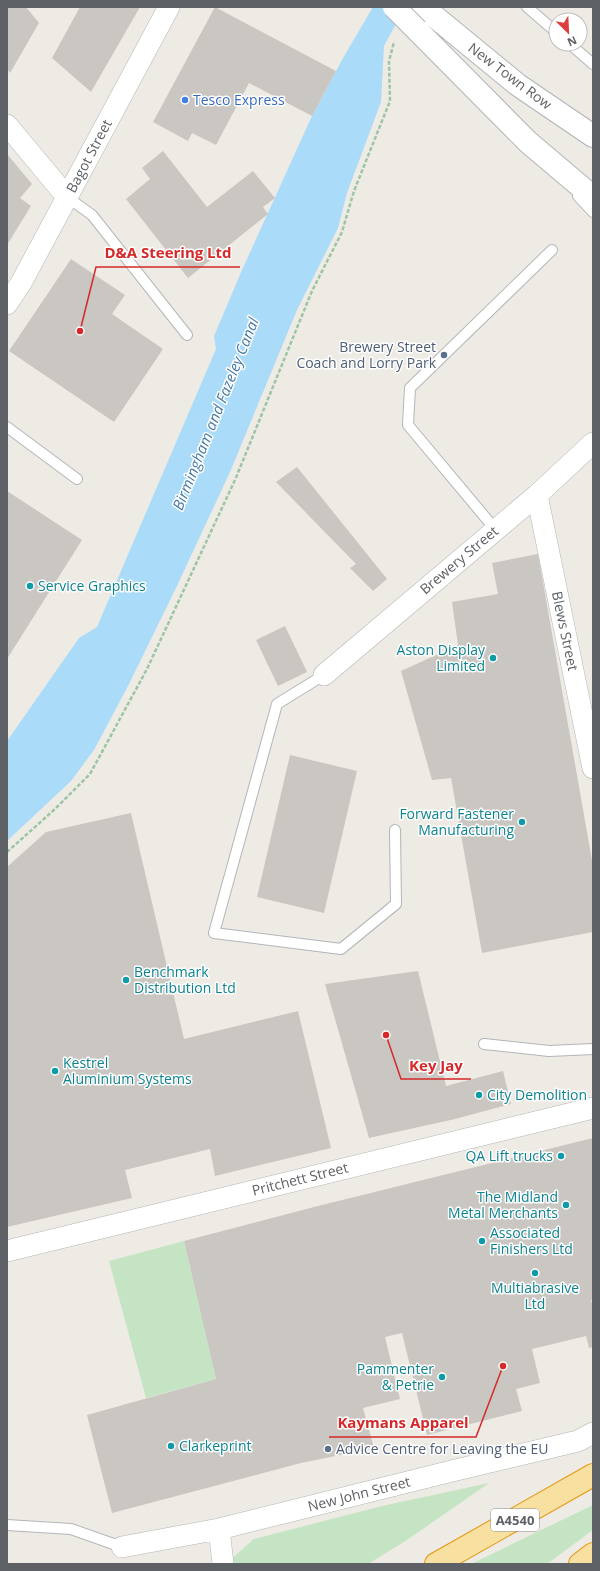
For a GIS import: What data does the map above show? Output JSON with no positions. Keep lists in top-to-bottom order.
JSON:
{
  "streets": {
    "highway": ["A4540"],
    "main road": ["New Town Row"],
    "street": [
      "Bagot Street",
      "Brewery Street",
      "Blews Street",
      "Pritchett Street",
      "New John Street"
    ]
  },
  "crossings": [
    ["Brewery Street", "Blews Street"]
  ],
  "water": ["Birmingham and Fazeley Canal"],
  "places": [
    "Tesco Express",
    "D&A Steering Ltd",
    "Brewery Street Coach and Lorry Park",
    "Service Graphics",
    "Aston Display Limited",
    "Forward Fastener Manufacturing",
    "Benchmark Distribution Ltd",
    "Key Jay",
    "Kestrel Aluminium Systems",
    "City Demolition",
    "QA Lift trucks",
    "The Midland Metal Merchants",
    "Associated Finishers Ltd",
    "Multiabrasive Ltd",
    "Kaymans Apparel",
    "Pammenter & Petrie",
    "Clarkeprint",
    "Advice Centre for Leaving the EU"
  ],
  "north": "bottom right"
}
